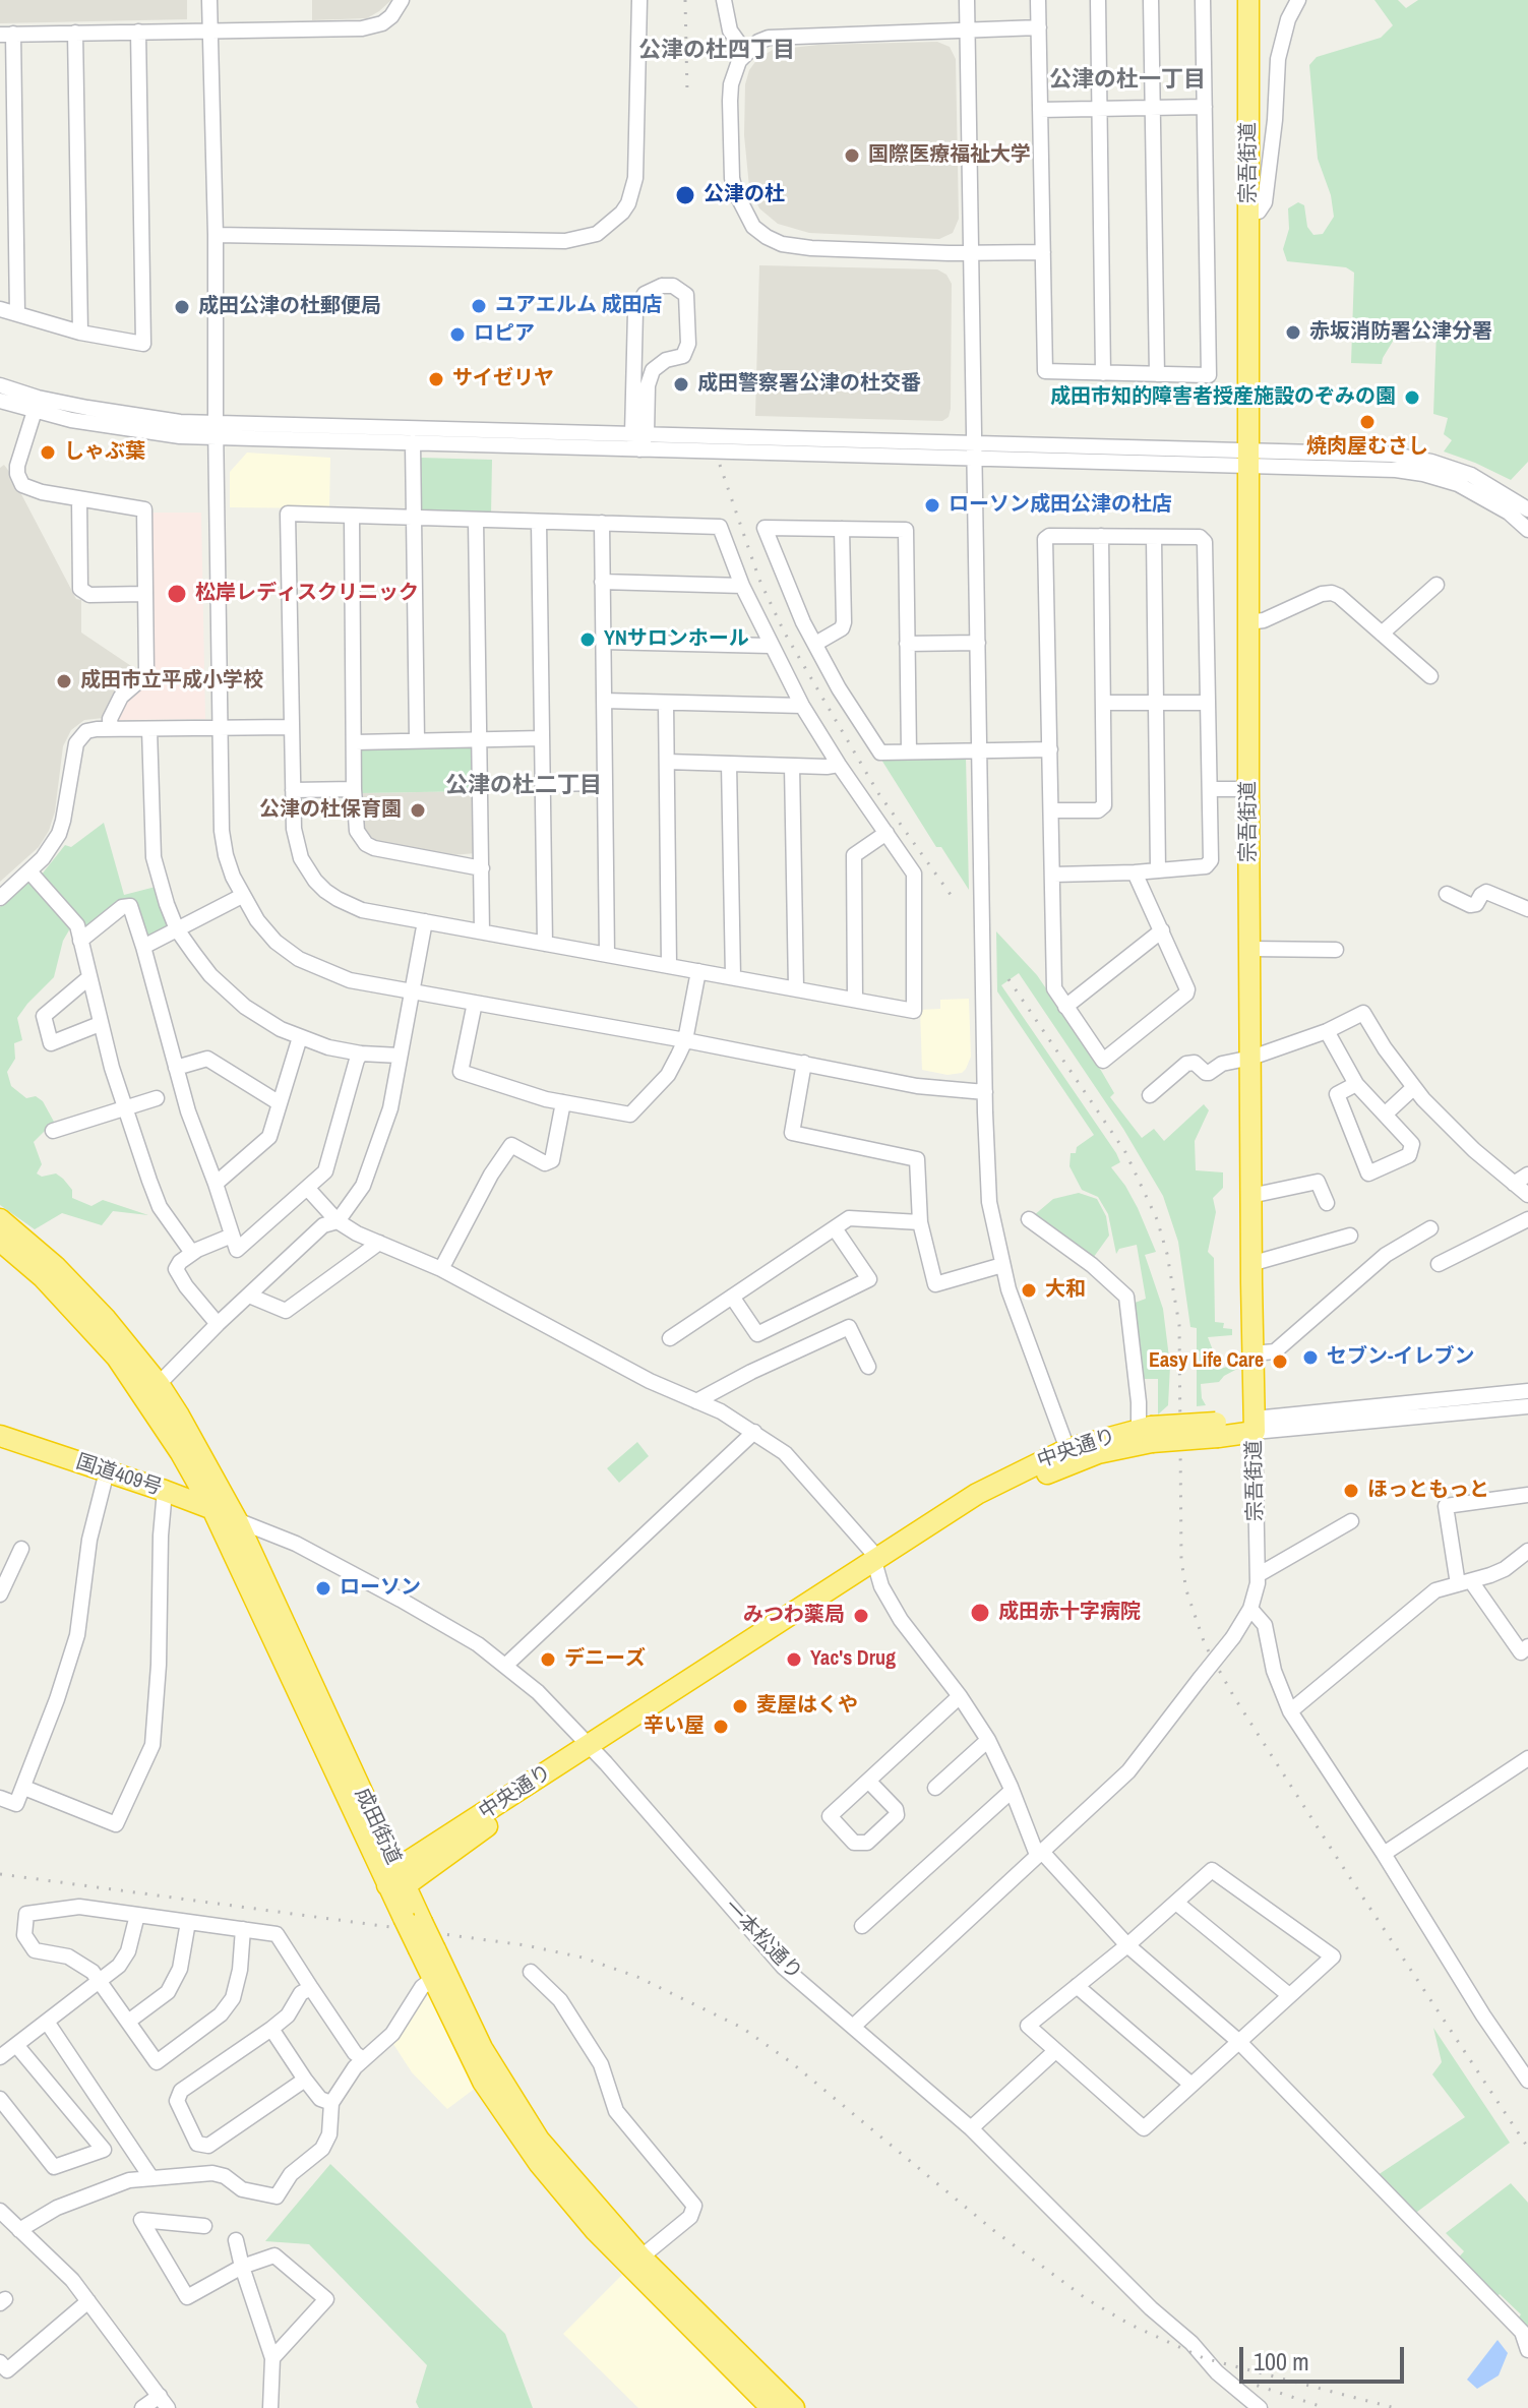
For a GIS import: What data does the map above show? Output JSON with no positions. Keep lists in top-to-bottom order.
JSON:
{
  "streets": {
    "highway": [
      "宗吾街道",
      "中央通り",
      "国道409号",
      "成田街道"
    ],
    "street": ["一本松通り"]
  },
  "crossings": [
    ["宗吾街道", "中央通り"],
    ["中央通り", "成田街道"],
    ["中央通り", "一本松通り"],
    ["国道409号", "成田街道"],
    ["国道409号", "一本松通り"],
    ["成田街道", "一本松通り"]
  ],
  "districts": ["公津の杜四丁目", "公津の杜一丁目", "公津の杜二丁目"],
  "places": [
    "国際医療福祉大学",
    "公津の杜",
    "ユアエルム 成田店",
    "成田公津の杜郵便局",
    "赤坂消防署公津分署",
    "ロピア",
    "サイゼリヤ",
    "成田警察署公津の杜交番",
    "成田市知的障害者授産施設のぞみの園",
    "焼肉屋むさし",
    "しゃぶ葉",
    "ローソン成田公津の杜店",
    "松岸レディスクリニック",
    "YNサロンホール",
    "成田市立平成小学校",
    "公津の杜保育園",
    "大和",
    "セブン-イレブン",
    "Easy Life Care",
    "ほっともっと",
    "ローソン",
    "成田赤十字病院",
    "みつわ薬局",
    "デニーズ",
    "Yac's Drug",
    "麦屋はくや",
    "辛い屋"
  ],
  "scale_bar": "100 m"
}
